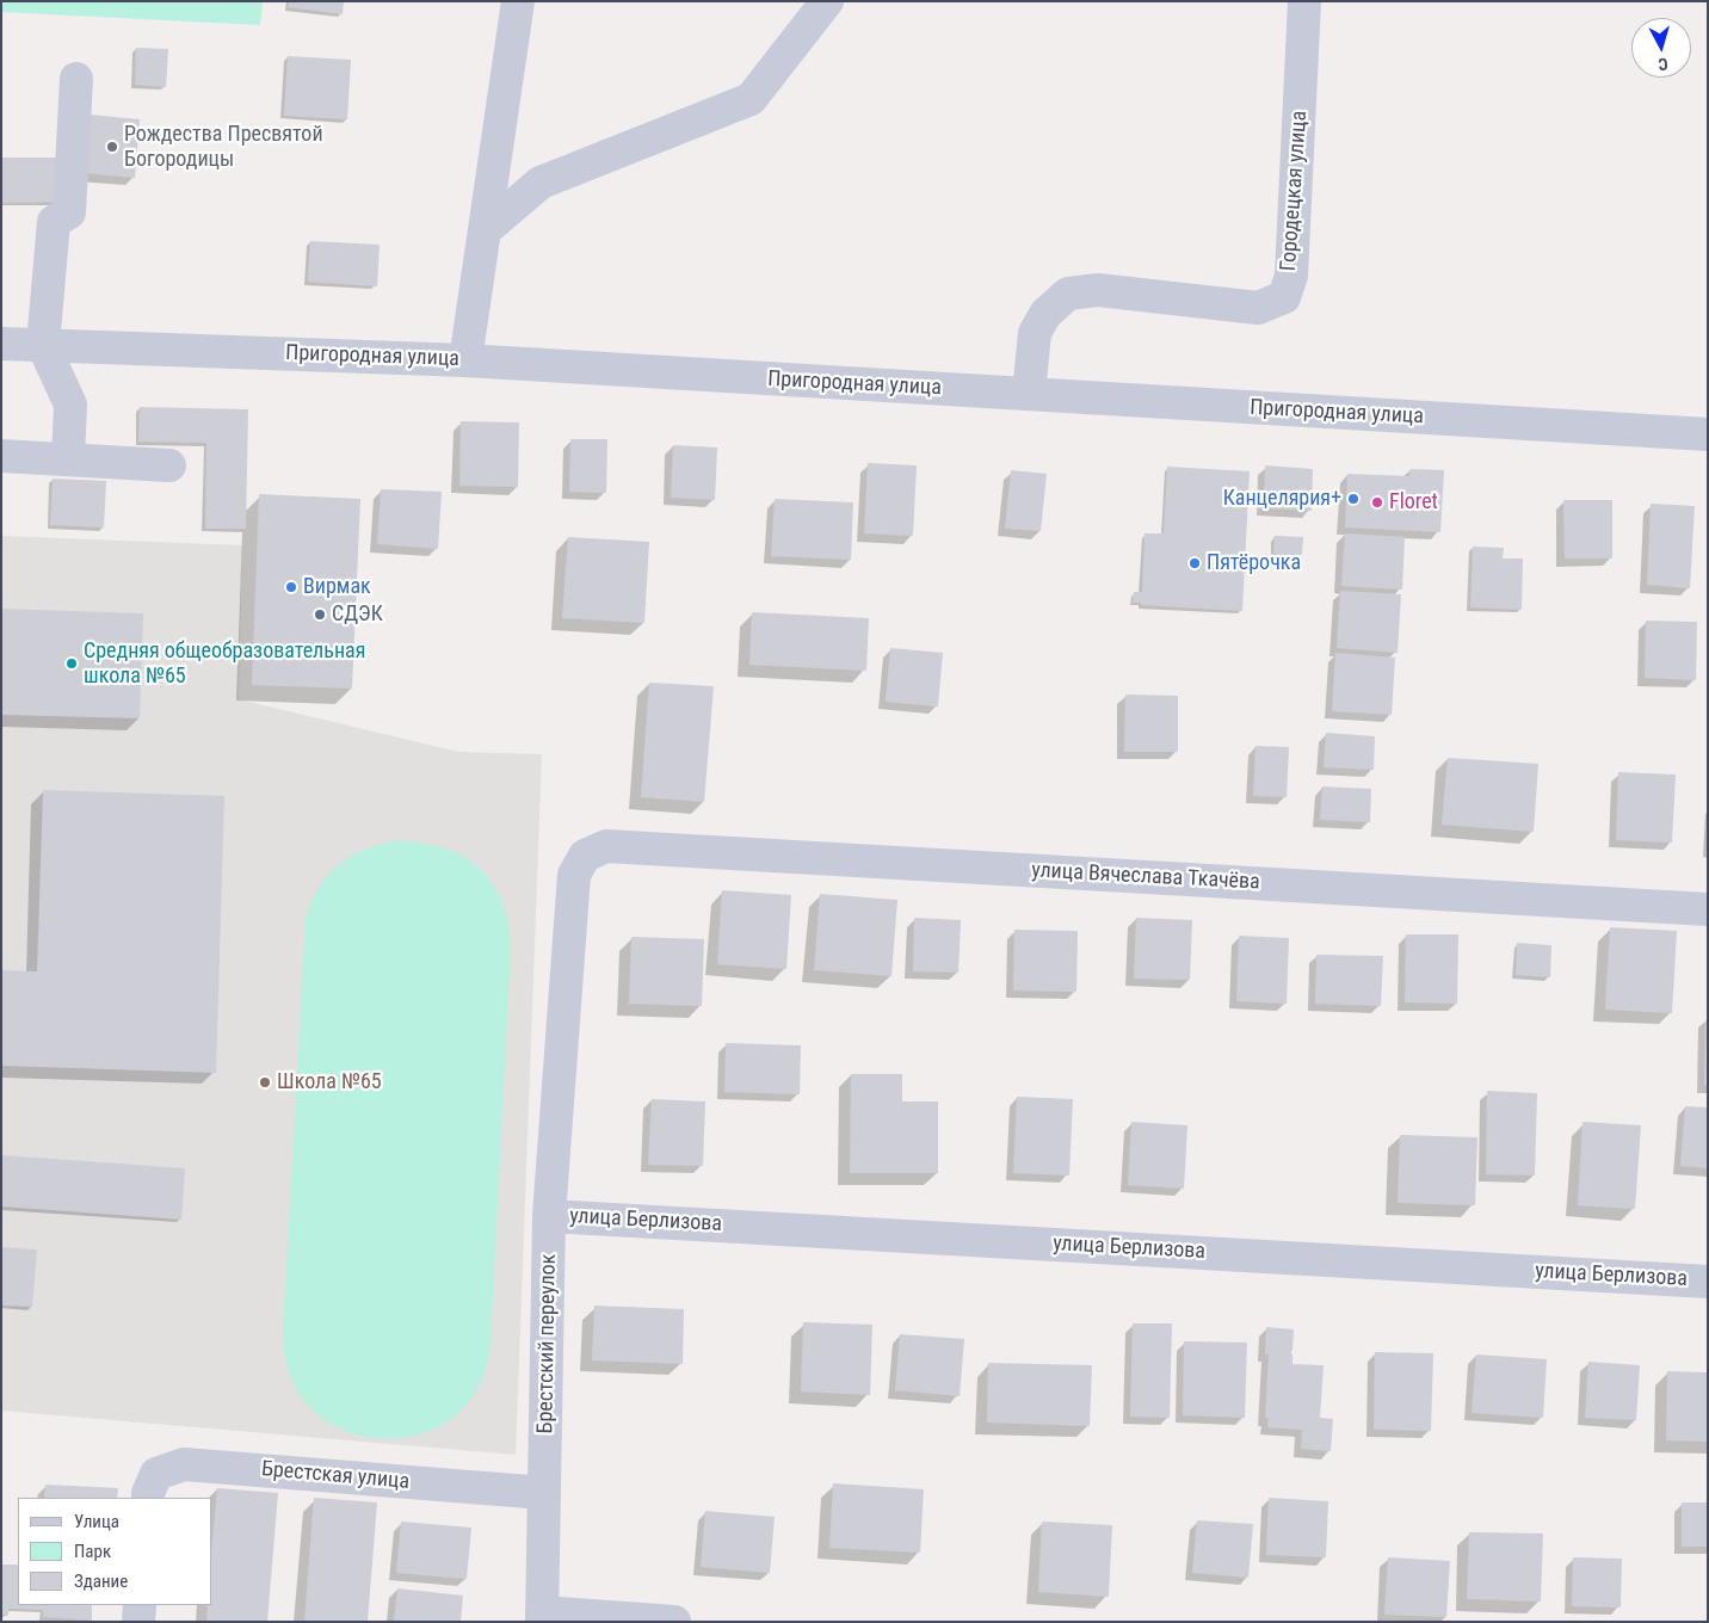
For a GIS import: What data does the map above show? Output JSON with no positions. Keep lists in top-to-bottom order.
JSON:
{
  "streets": {
    "street": [
      "Городецкая улица",
      "Пригородная улица",
      "улица Вячеслава Ткачёва",
      "улица Берлизова",
      "Брестский переулок",
      "Брестская улица"
    ]
  },
  "crossings": [
    ["Городецкая улица", "Пригородная улица"],
    ["улица Вячеслава Ткачёва", "Брестский переулок"],
    ["улица Берлизова", "Брестский переулок"],
    ["Брестский переулок", "Брестская улица"]
  ],
  "places": [
    "Рождества Пресвятой Богородицы",
    "Канцелярия+",
    "Floret",
    "Пятёрочка",
    "Вирмак",
    "СДЭК",
    "Средняя общеобразовательная школа №65",
    "Школа №65"
  ],
  "legend": ["Улица", "Парк", "Здание"],
  "north": "bottom"
}
